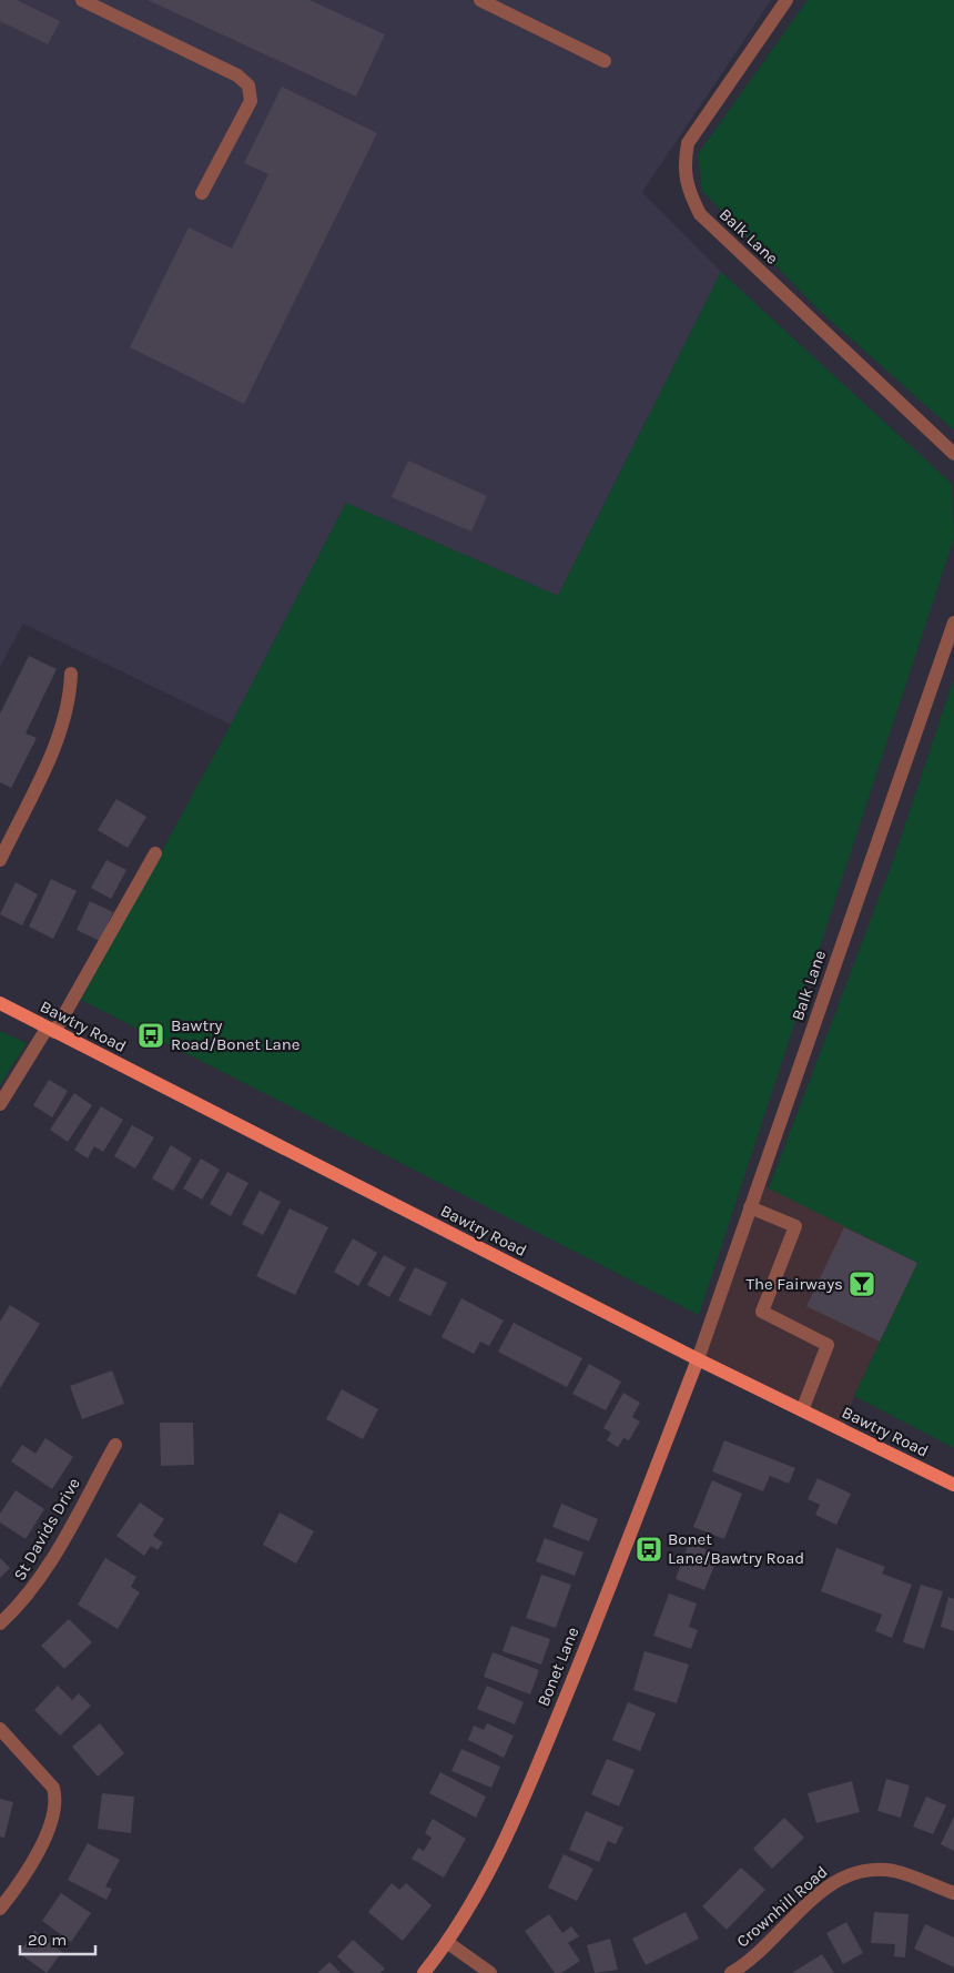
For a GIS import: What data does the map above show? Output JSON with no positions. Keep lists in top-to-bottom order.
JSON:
{
  "streets": {
    "main road": ["Bawtry Road", "Bonet Lane"],
    "street": ["Balk Lane", "St Davids Drive", "Crownhill Road"]
  },
  "crossings": [
    ["Balk Lane", "Bawtry Road"],
    ["Balk Lane", "Bonet Lane"],
    ["Bawtry Road", "Bonet Lane"]
  ],
  "places": {
    "bus stop": ["Bawtry Road/Bonet Lane", "Bonet Lane/Bawtry Road"],
    "bar": ["The Fairways"]
  },
  "scale_bar": "20 m"
}
